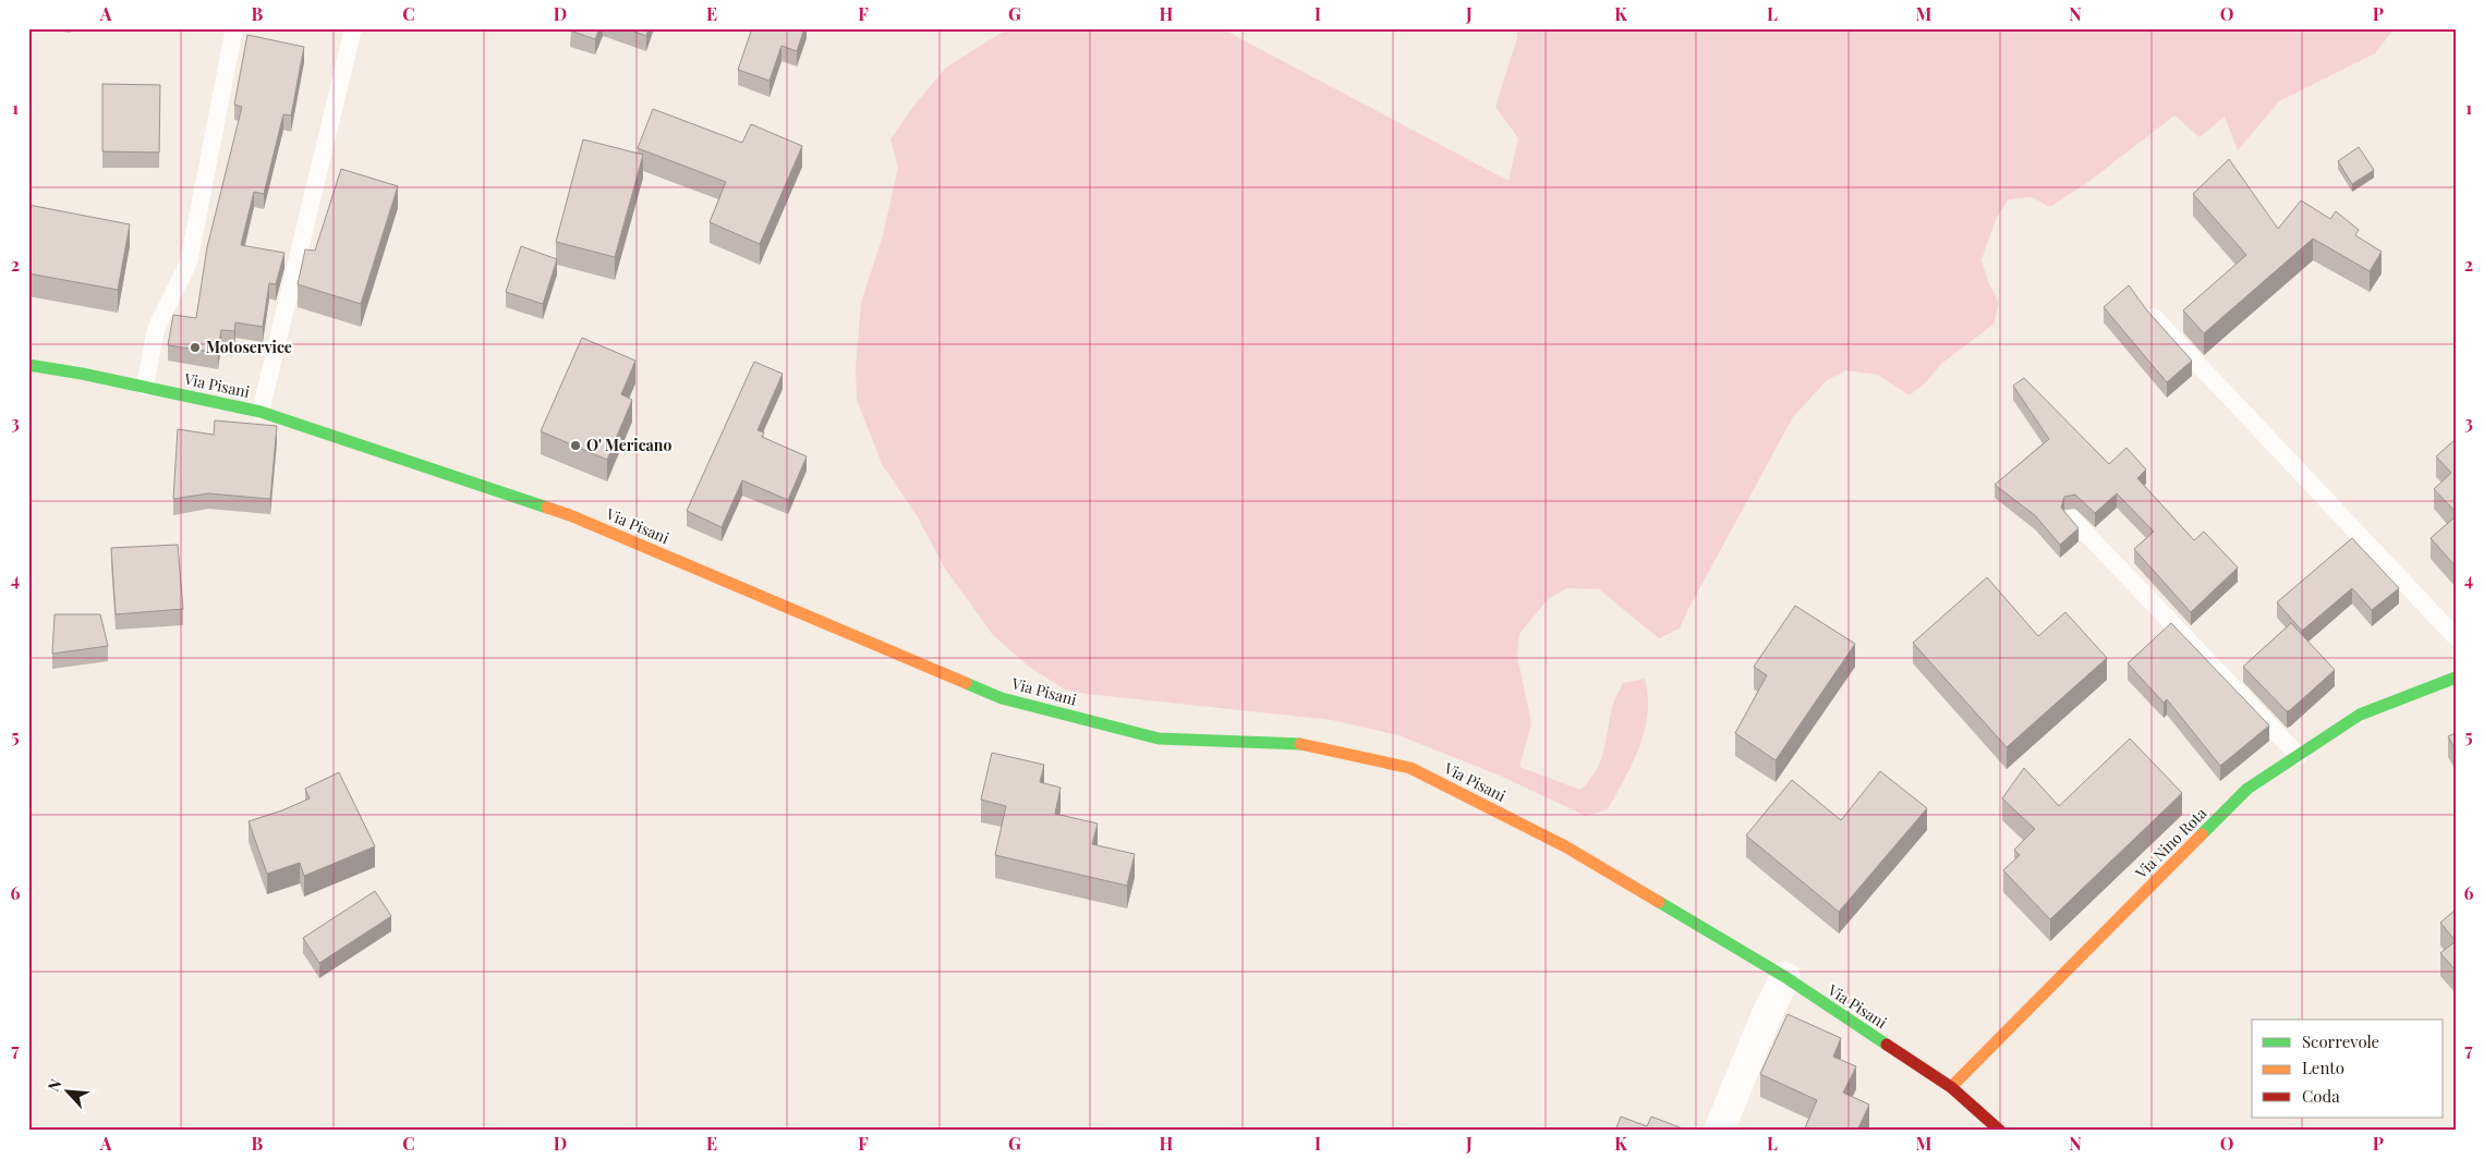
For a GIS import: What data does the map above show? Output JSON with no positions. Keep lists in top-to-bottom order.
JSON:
{
  "streets": {
    "street": ["Via Pisani", "Via Nino Rota"]
  },
  "crossings": [
    ["Via Pisani", "Via Nino Rota"]
  ],
  "places": ["Motoservice", "O' Mericano"],
  "legend": ["Scorrevole", "Lento", "Coda"],
  "north": "top left",
  "grid": {
    "columns": [
      "A",
      "B",
      "C",
      "D",
      "E",
      "F",
      "G",
      "H",
      "I",
      "J",
      "K",
      "L",
      "M",
      "N",
      "O",
      "P"
    ],
    "rows": [
      "1",
      "2",
      "3",
      "4",
      "5",
      "6",
      "7"
    ]
  }
}
